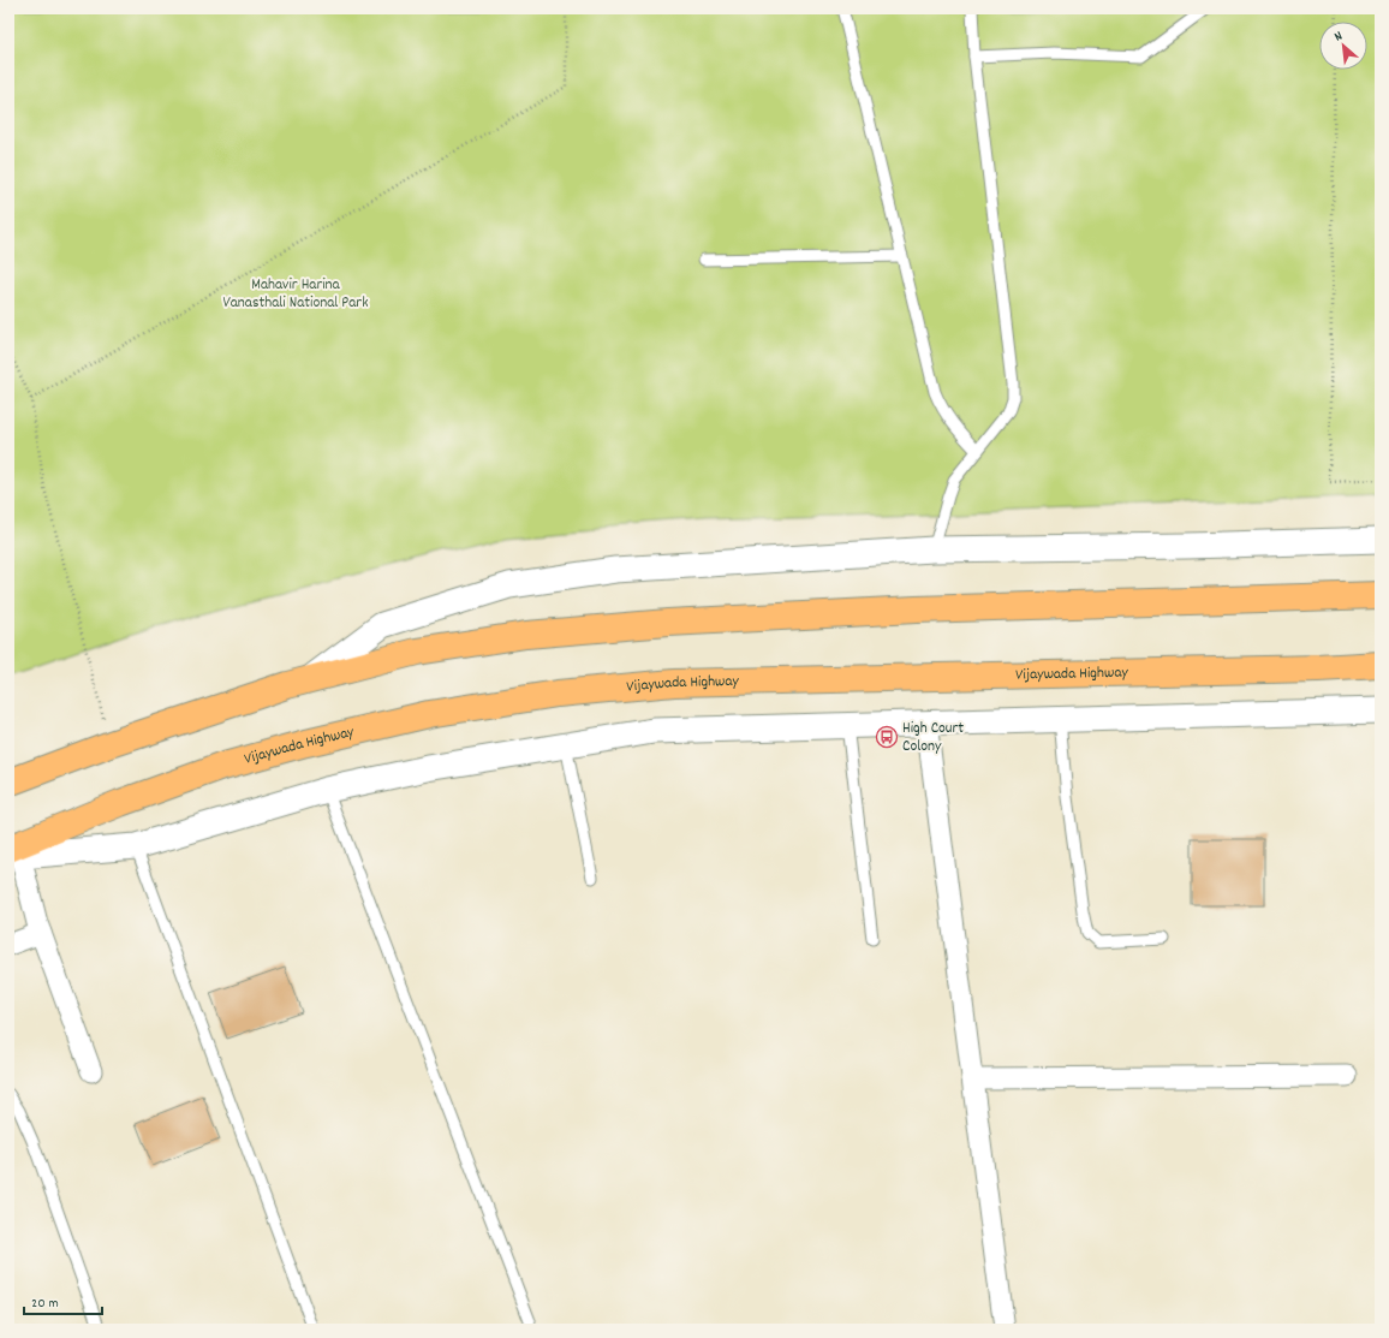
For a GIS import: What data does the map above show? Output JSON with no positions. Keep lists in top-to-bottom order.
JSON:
{
  "streets": {
    "highway": ["Vijaywada Highway"]
  },
  "parks": ["Mahavir Harina Vanasthali National Park"],
  "places": {
    "bus stop": ["High Court Colony"]
  },
  "scale_bar": "20 m",
  "north": "top left"
}
